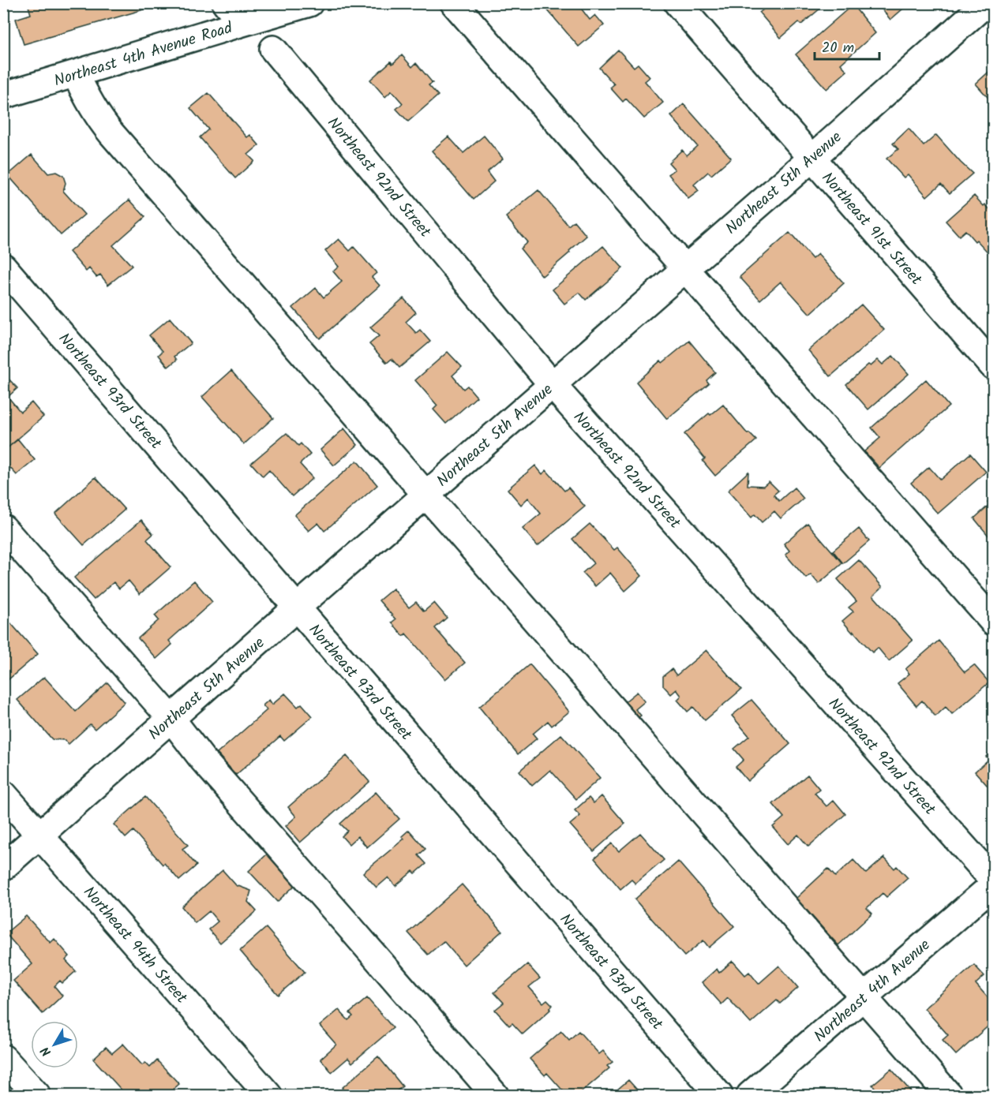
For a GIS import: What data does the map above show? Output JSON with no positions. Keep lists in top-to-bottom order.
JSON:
{
  "streets": {
    "street": [
      "Northeast 4th Avenue Road",
      "Northeast 92nd Street",
      "Northeast 5th Avenue",
      "Northeast 91st Street",
      "Northeast 93rd Street",
      "Northeast 94th Street",
      "Northeast 4th Avenue"
    ]
  },
  "crossings": [
    ["Northeast 92nd Street", "Northeast 5th Avenue"],
    ["Northeast 5th Avenue", "Northeast 91st Street"],
    ["Northeast 5th Avenue", "Northeast 93rd Street"],
    ["Northeast 5th Avenue", "Northeast 94th Street"]
  ],
  "scale_bar": "20 m",
  "north": "bottom left"
}
